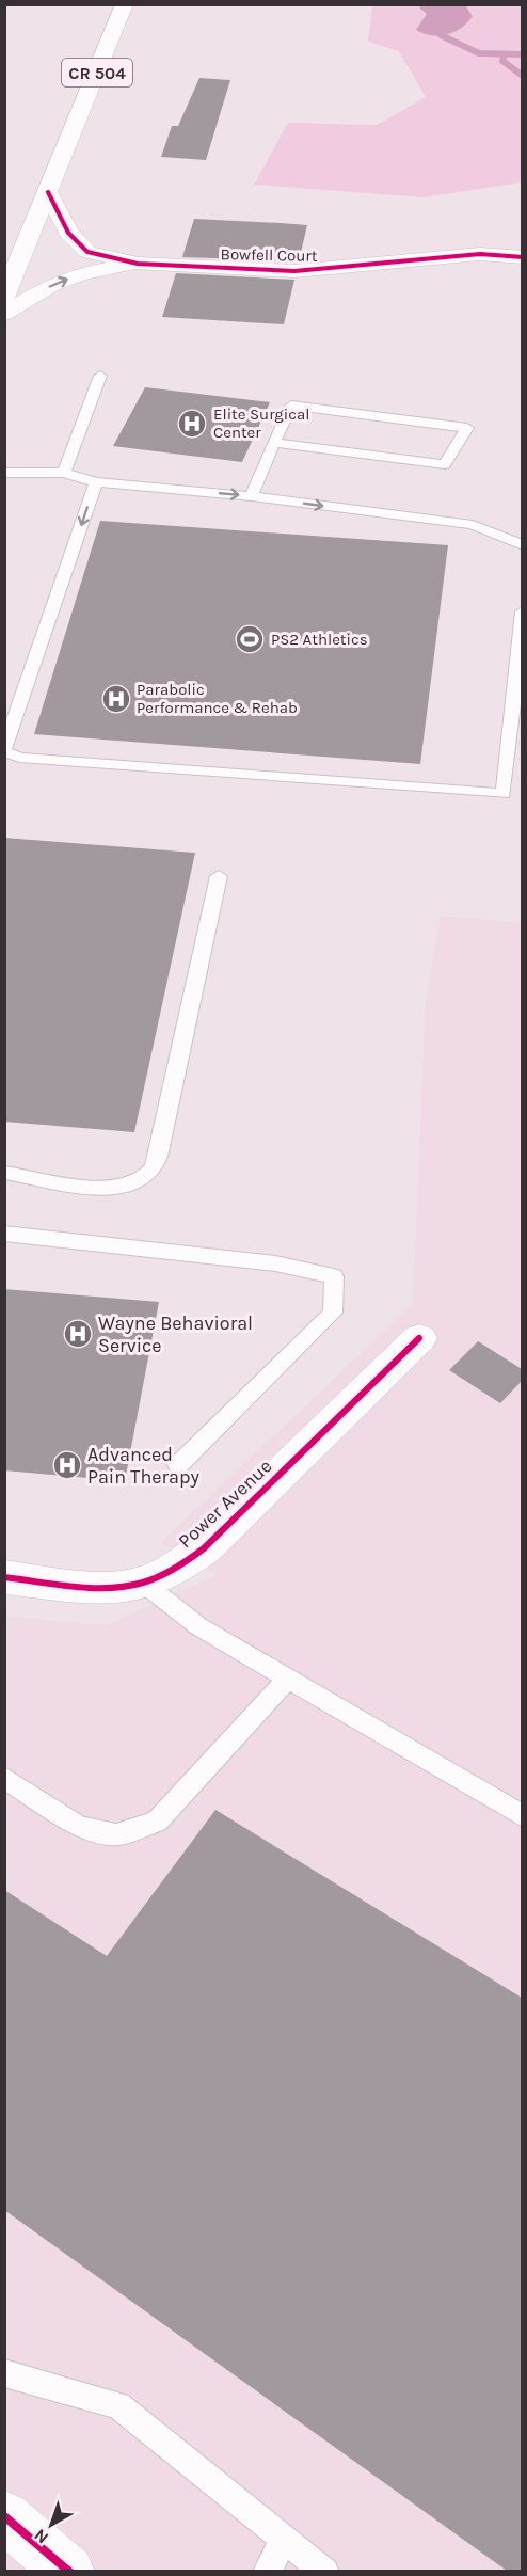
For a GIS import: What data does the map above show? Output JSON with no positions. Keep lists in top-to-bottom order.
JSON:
{
  "streets": {
    "street": ["CR 504", "Bowfell Court", "Power Avenue"]
  },
  "crossings": [
    ["CR 504", "Bowfell Court"]
  ],
  "places": {
    "hospital": [
      "Elite Surgical Center",
      "Parabolic Performance & Rehab",
      "Wayne Behavioral Service",
      "Advanced Pain Therapy"
    ],
    "sports": ["PS2 Athletics"]
  },
  "north": "bottom left"
}
